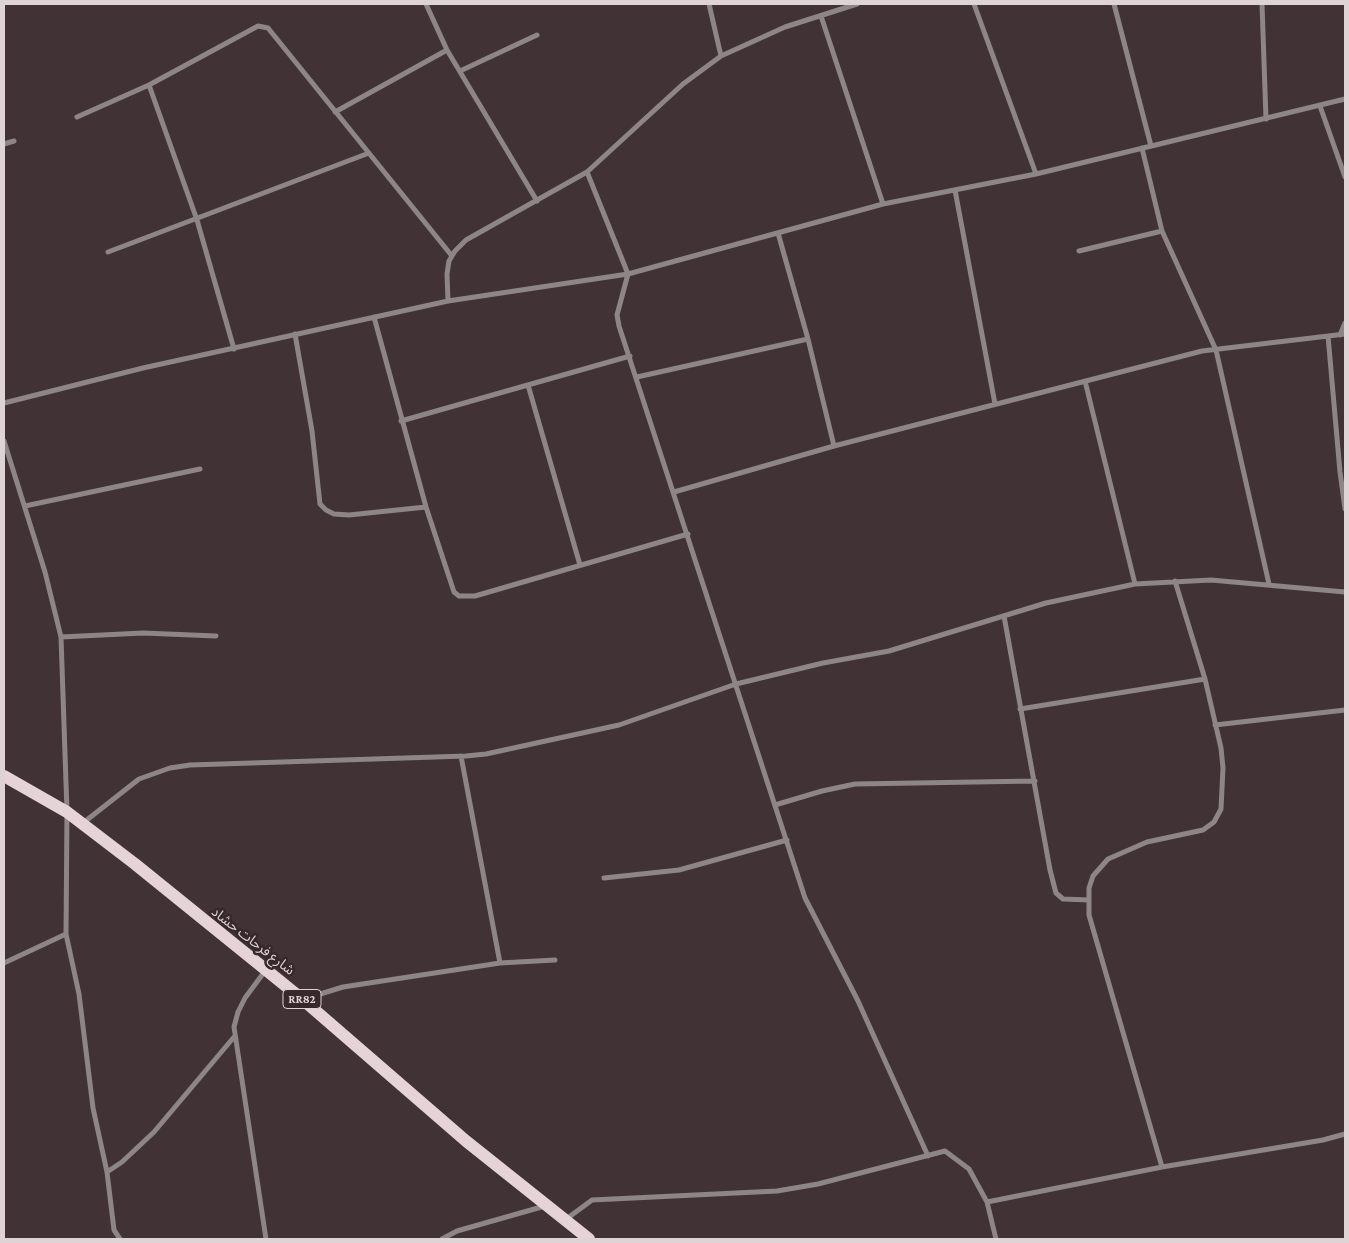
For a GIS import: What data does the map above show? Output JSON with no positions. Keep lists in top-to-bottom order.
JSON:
{
  "streets": {
    "main road": ["شارع فرحات حشاد", "RR82"]
  }
}
